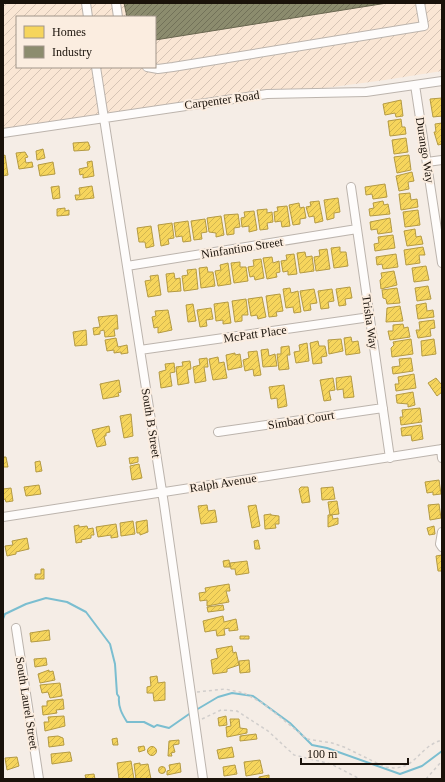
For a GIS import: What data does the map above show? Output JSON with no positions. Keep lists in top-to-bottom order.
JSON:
{
  "streets": {
    "street": [
      "Carpenter Road",
      "Durango Way",
      "Ninfantino Street",
      "Trisha Way",
      "McPatt Place",
      "Simbad Court",
      "South B Street",
      "Ralph Avenue",
      "South Laurel Street"
    ]
  },
  "crossings": [
    ["Carpenter Road", "Durango Way"],
    ["Carpenter Road", "South B Street"],
    ["Ninfantino Street", "Trisha Way"],
    ["Ninfantino Street", "South B Street"],
    ["Trisha Way", "McPatt Place"],
    ["Trisha Way", "Simbad Court"],
    ["Trisha Way", "Ralph Avenue"],
    ["McPatt Place", "South B Street"],
    ["South B Street", "Ralph Avenue"]
  ],
  "legend": ["Homes", "Industry"],
  "scale_bar": "100 m"
}
